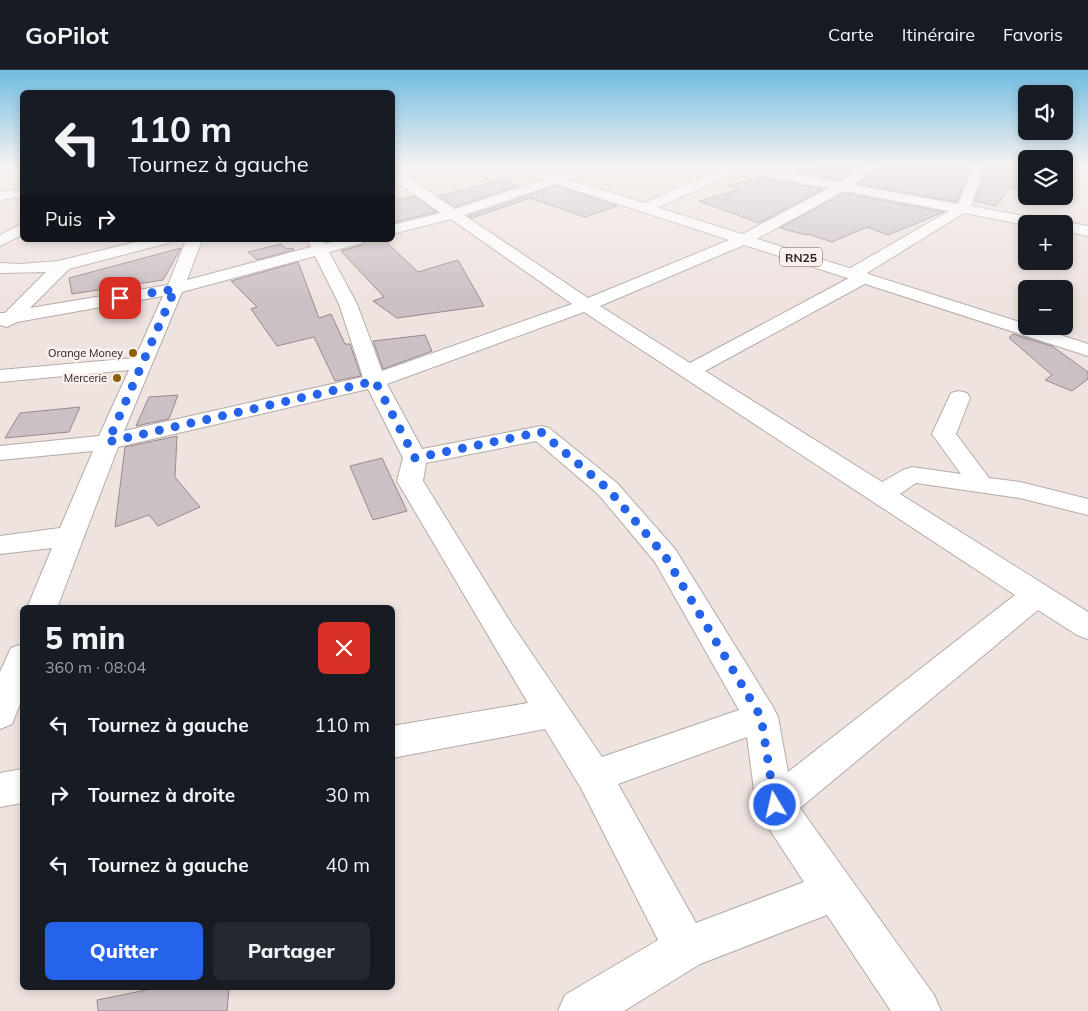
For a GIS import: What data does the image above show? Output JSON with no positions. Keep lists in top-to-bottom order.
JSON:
{
  "streets": {
    "street": ["RN25"]
  },
  "places": ["Orange Money", "Mercerie"],
  "page": {
    "header": "GoPilot",
    "nav": ["Carte", "Itinéraire", "Favoris"],
    "map_buttons": ["+", "−"],
    "turn": ["110 m", "Tournez à gauche"],
    "then": "Puis",
    "heading": ["5 min", "360 m · 08:04"],
    "list": [
      {
        "name": "Tournez à gauche",
        "value": "110 m"
      },
      {
        "name": "Tournez à droite",
        "value": "30 m"
      },
      {
        "name": "Tournez à gauche",
        "value": "40 m"
      }
    ],
    "buttons": ["Quitter", "Partager"]
  }
}
